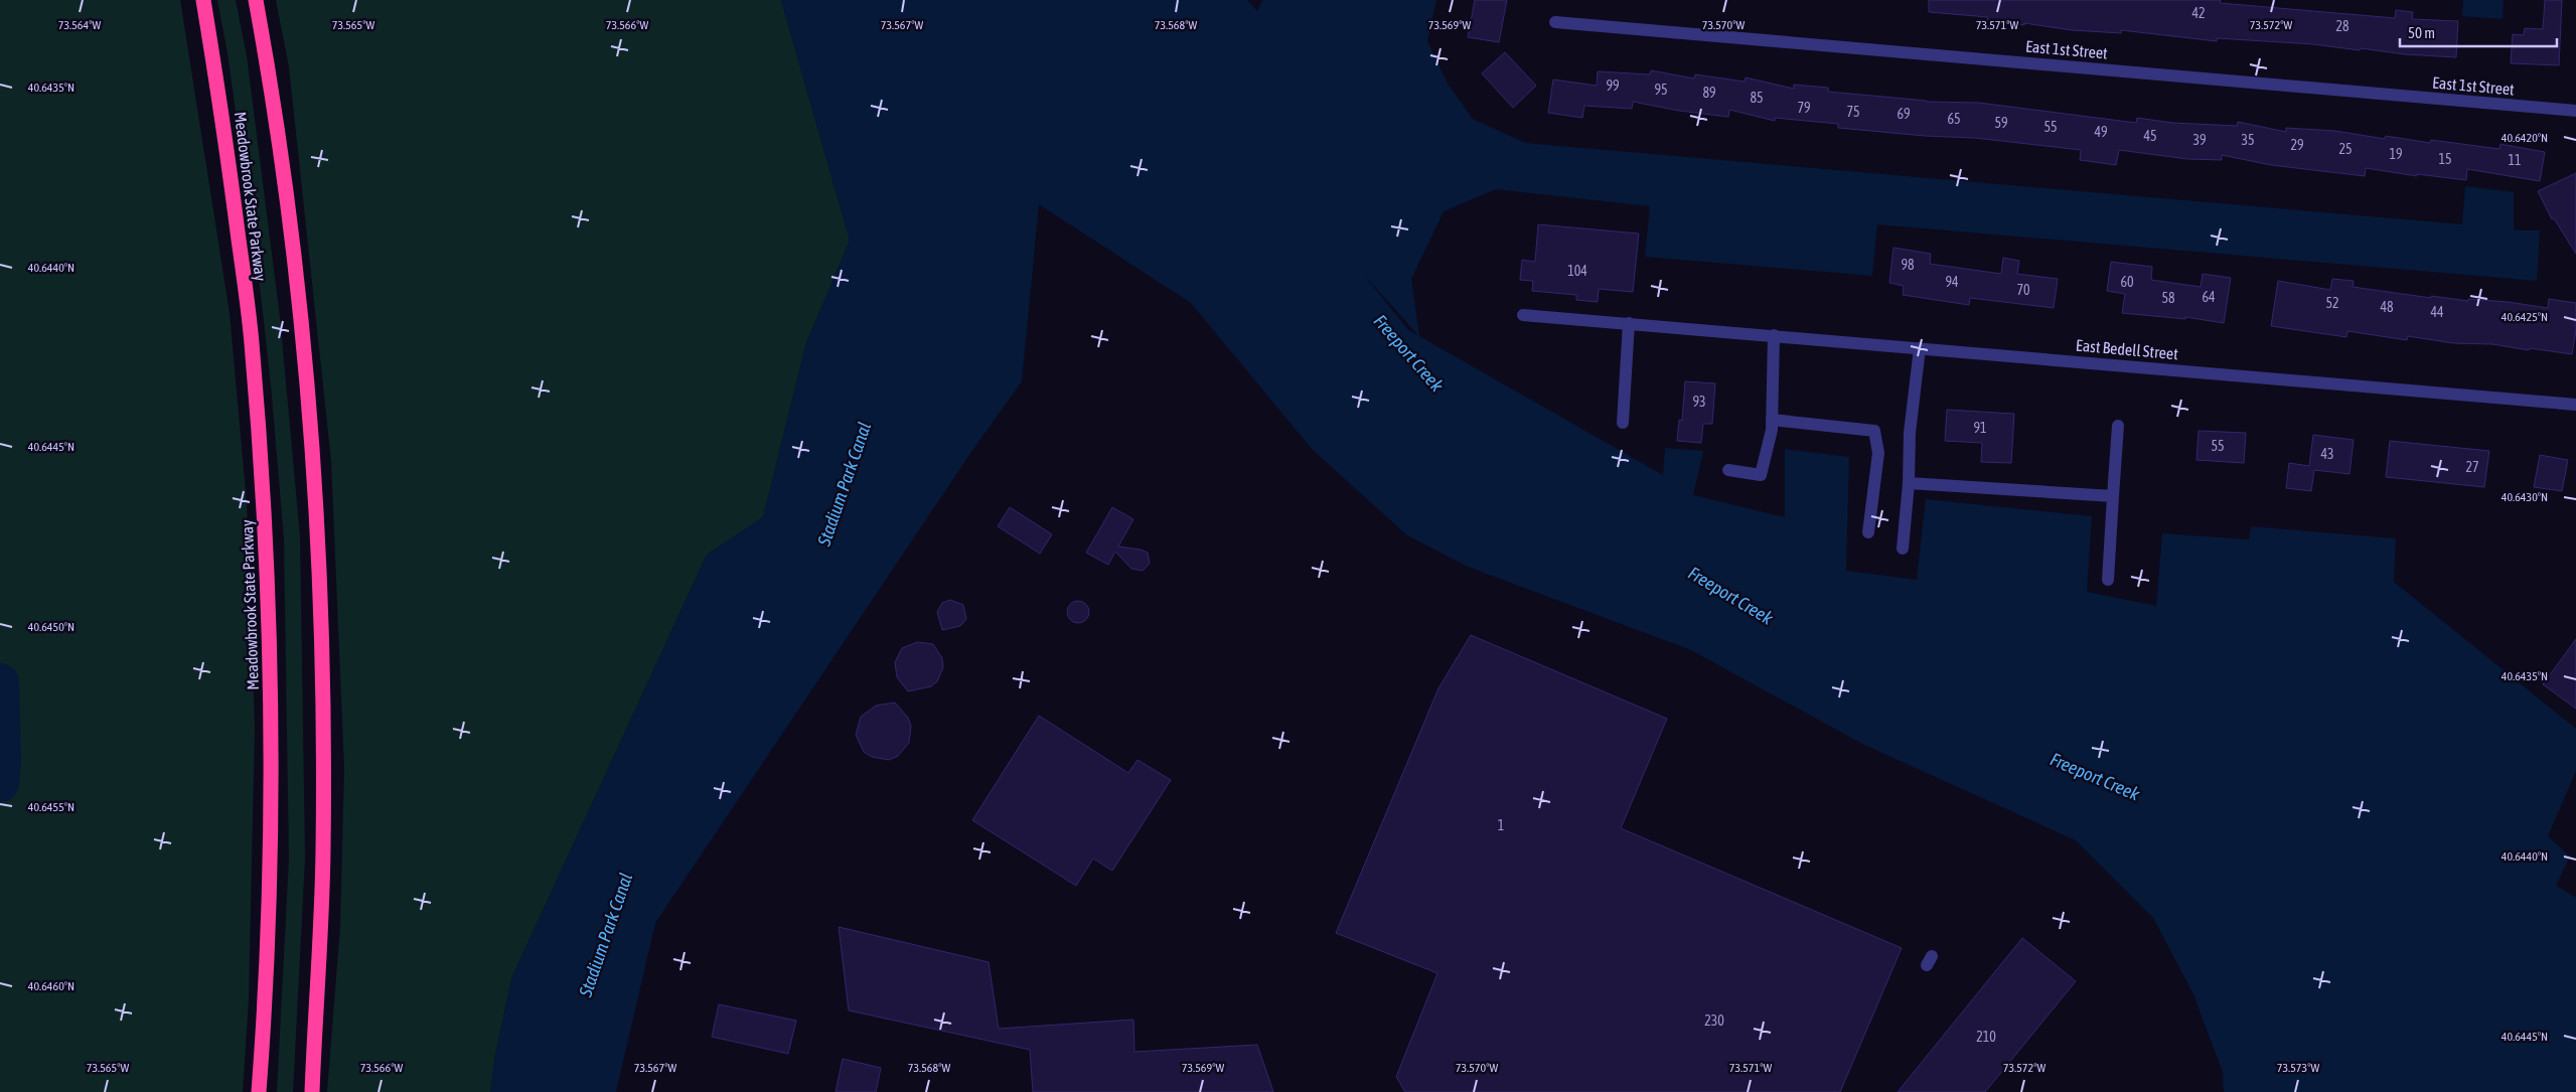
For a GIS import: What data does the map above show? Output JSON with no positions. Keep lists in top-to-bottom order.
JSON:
{
  "streets": {
    "highway": ["Meadowbrook State Parkway"],
    "street": ["East 1st Street", "East Bedell Street"]
  },
  "water": ["Freeport Creek", "Stadium Park Canal"],
  "house_numbers": [
    "42",
    "28",
    "99",
    "95",
    "89",
    "85",
    "79",
    "75",
    "69",
    "65",
    "59",
    "55",
    "49",
    "45",
    "39",
    "35",
    "29",
    "25",
    "19",
    "15",
    "11",
    "98",
    "104",
    "94",
    "60",
    "70",
    "64",
    "58",
    "52",
    "48",
    "44",
    "93",
    "91",
    "55",
    "43",
    "27",
    "1",
    "230",
    "210"
  ],
  "scale_bar": "50 m",
  "coordinates": [
    "73.564°W",
    "73.565°W",
    "73.566°W",
    "73.567°W",
    "73.568°W",
    "73.569°W",
    "73.570°W",
    "73.571°W",
    "73.572°W",
    "40.6435°N",
    "40.6420°N",
    "40.6440°N",
    "40.6425°N",
    "40.6445°N",
    "40.6430°N",
    "40.6450°N",
    "40.6455°N",
    "40.6460°N",
    "73.573°W"
  ]
}
